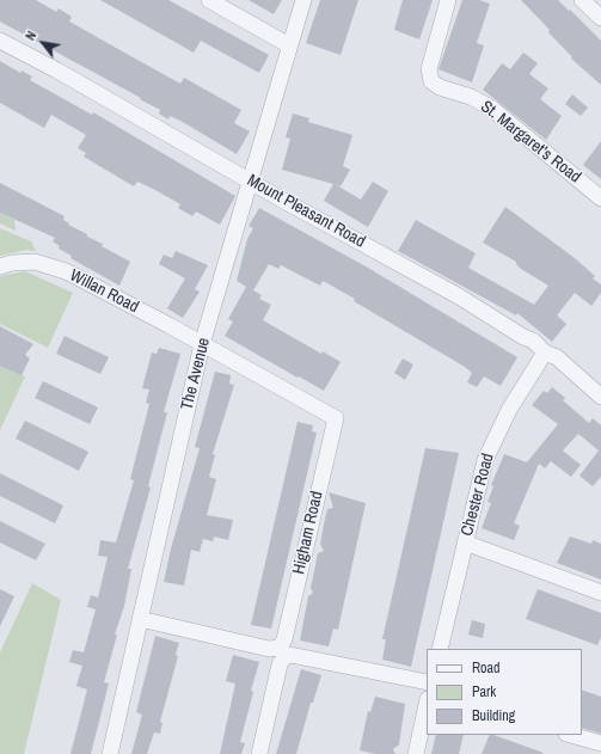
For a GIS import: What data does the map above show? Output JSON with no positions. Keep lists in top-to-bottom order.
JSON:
{
  "streets": {
    "street": [
      "St. Margaret's Road",
      "Mount Pleasant Road",
      "Willan Road",
      "The Avenue",
      "Chester Road",
      "Higham Road"
    ]
  },
  "crossings": [
    ["Mount Pleasant Road", "The Avenue"],
    ["Mount Pleasant Road", "Chester Road"],
    ["Willan Road", "The Avenue"],
    ["Willan Road", "Higham Road"]
  ],
  "legend": ["Road", "Park", "Building"],
  "north": "top left"
}
